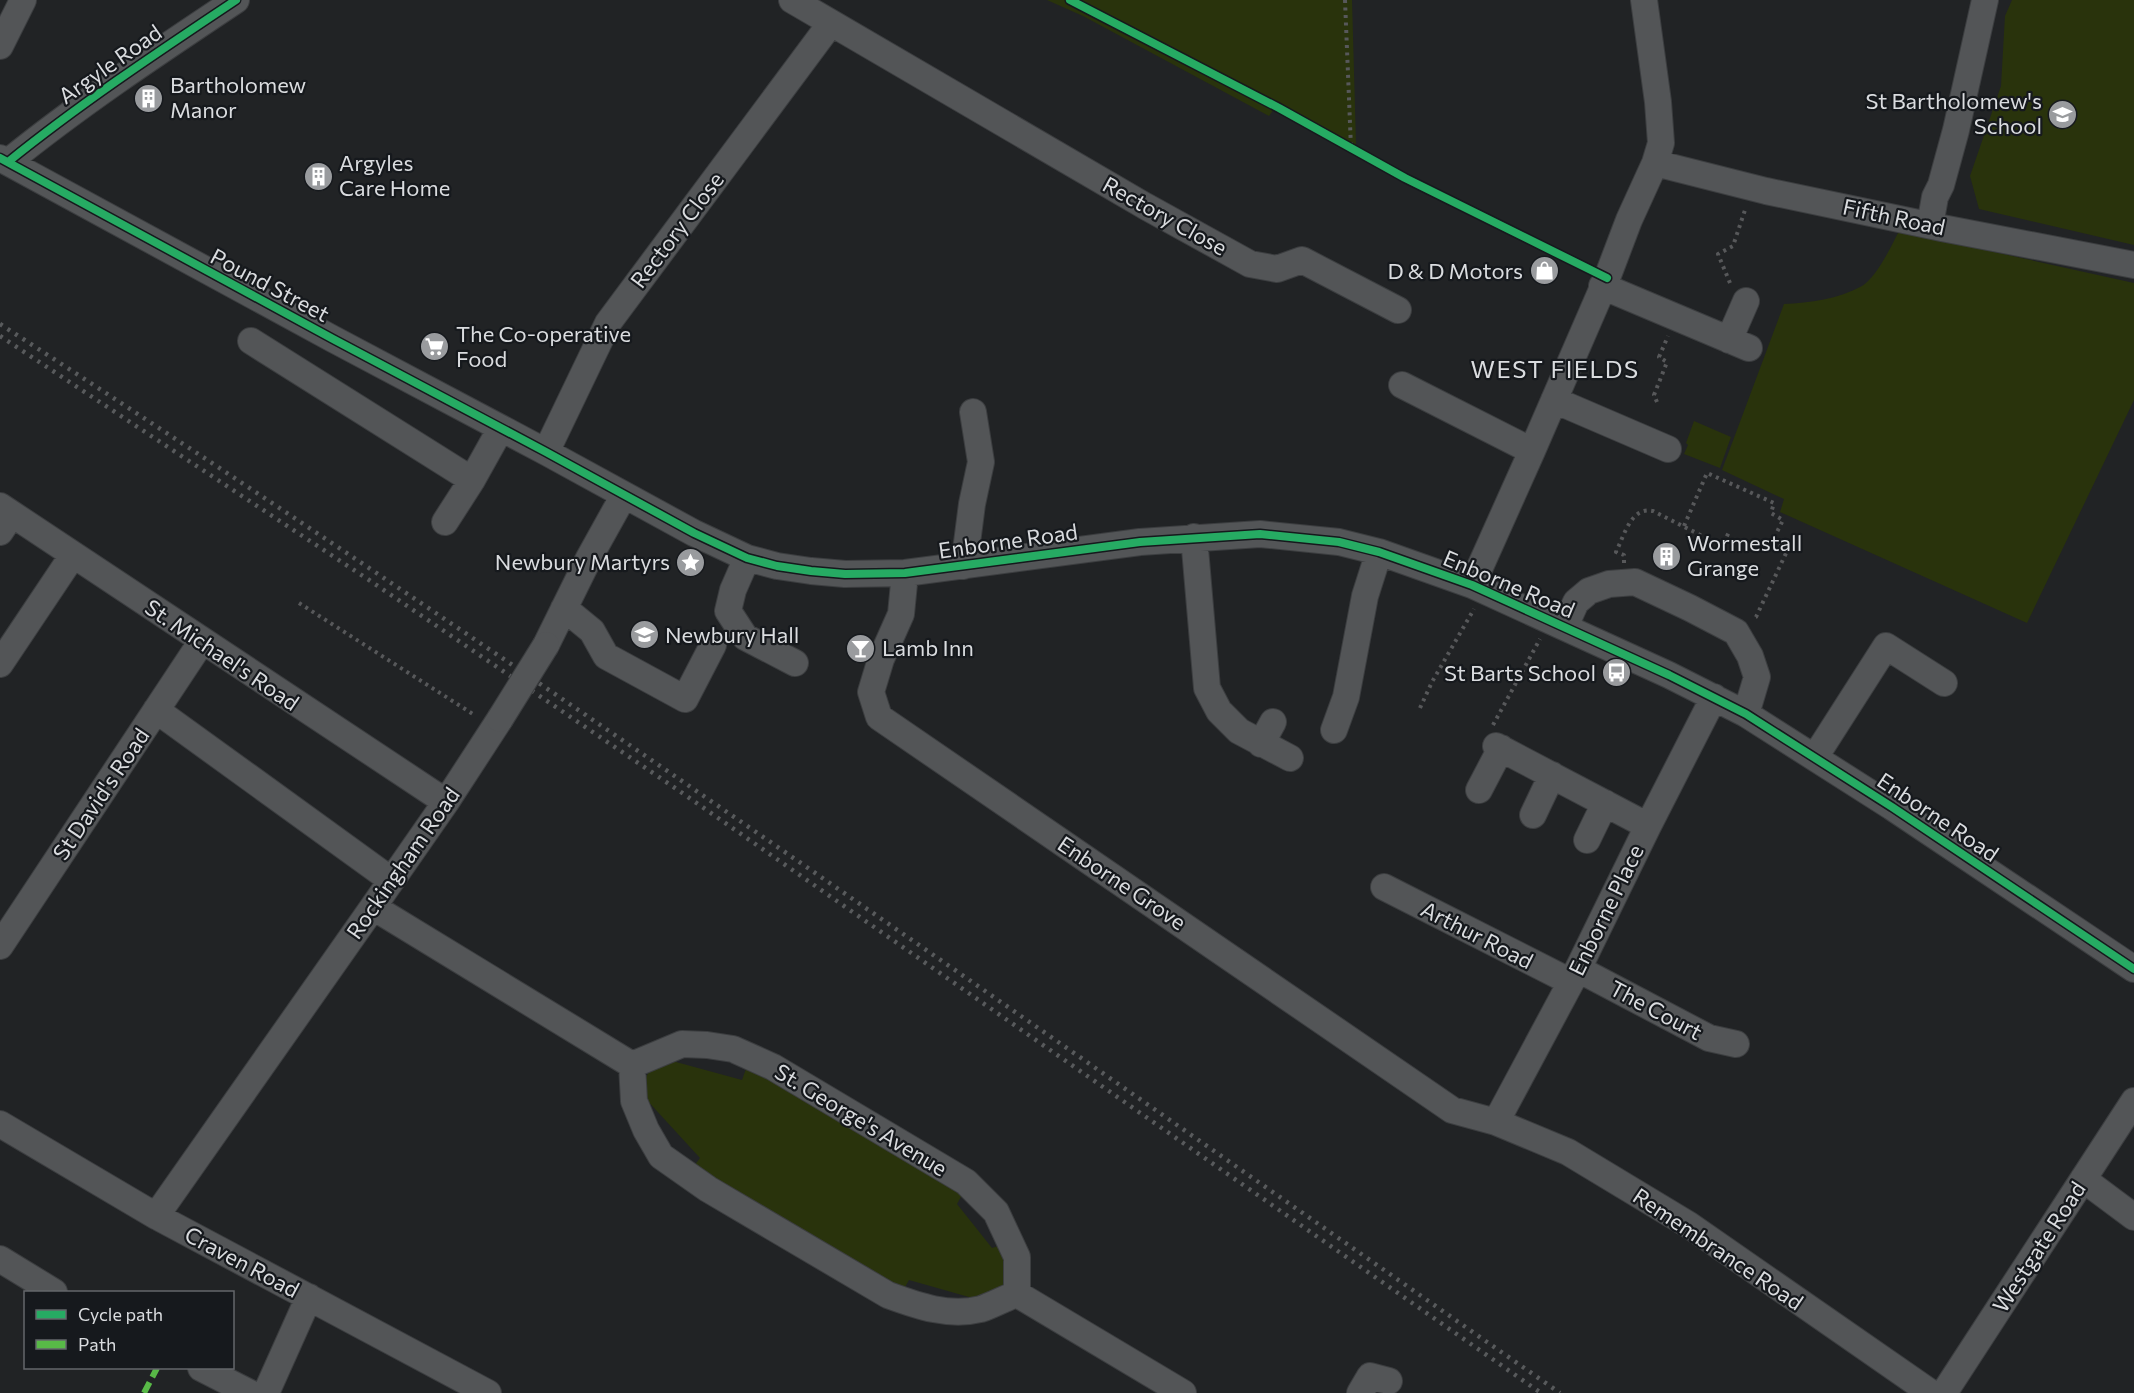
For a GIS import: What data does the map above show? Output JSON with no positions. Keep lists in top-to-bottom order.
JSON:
{
  "streets": {
    "street": [
      "Argyle Road",
      "Rectory Close",
      "Fifth Road",
      "Pound Street",
      "Enborne Road",
      "St. Michael's Road",
      "St David's Road",
      "Rockingham Road",
      "Enborne Grove",
      "Enborne Place",
      "Arthur Road",
      "The Court",
      "St. George's Avenue",
      "Westgate Road",
      "Remembrance Road",
      "Craven Road"
    ]
  },
  "crossings": [
    ["Argyle Road", "Pound Street"],
    ["Rectory Close", "Pound Street"],
    ["Rectory Close", "Enborne Road"],
    ["Pound Street", "Enborne Road"],
    ["Enborne Road", "Rockingham Road"],
    ["Enborne Road", "Enborne Grove"],
    ["Enborne Road", "Enborne Place"],
    ["St. Michael's Road", "St David's Road"],
    ["St. Michael's Road", "Rockingham Road"],
    ["Rockingham Road", "Craven Road"],
    ["Enborne Grove", "Enborne Place"],
    ["Enborne Grove", "Remembrance Road"],
    ["Enborne Place", "Arthur Road"],
    ["Enborne Place", "The Court"],
    ["Enborne Place", "Remembrance Road"],
    ["Arthur Road", "The Court"]
  ],
  "districts": ["WEST FIELDS"],
  "places": {
    "building": ["Bartholomew Manor", "Argyles Care Home", "Wormestall Grange"],
    "school or university": ["St Bartholomew's School", "Newbury Hall"],
    "shop": ["D & D Motors"],
    "supermarket": ["The Co-operative Food"],
    "place": ["Newbury Martyrs"],
    "bar": ["Lamb Inn"],
    "bus stop": ["St Barts School"]
  },
  "legend": ["Cycle path", "Path"]
}
